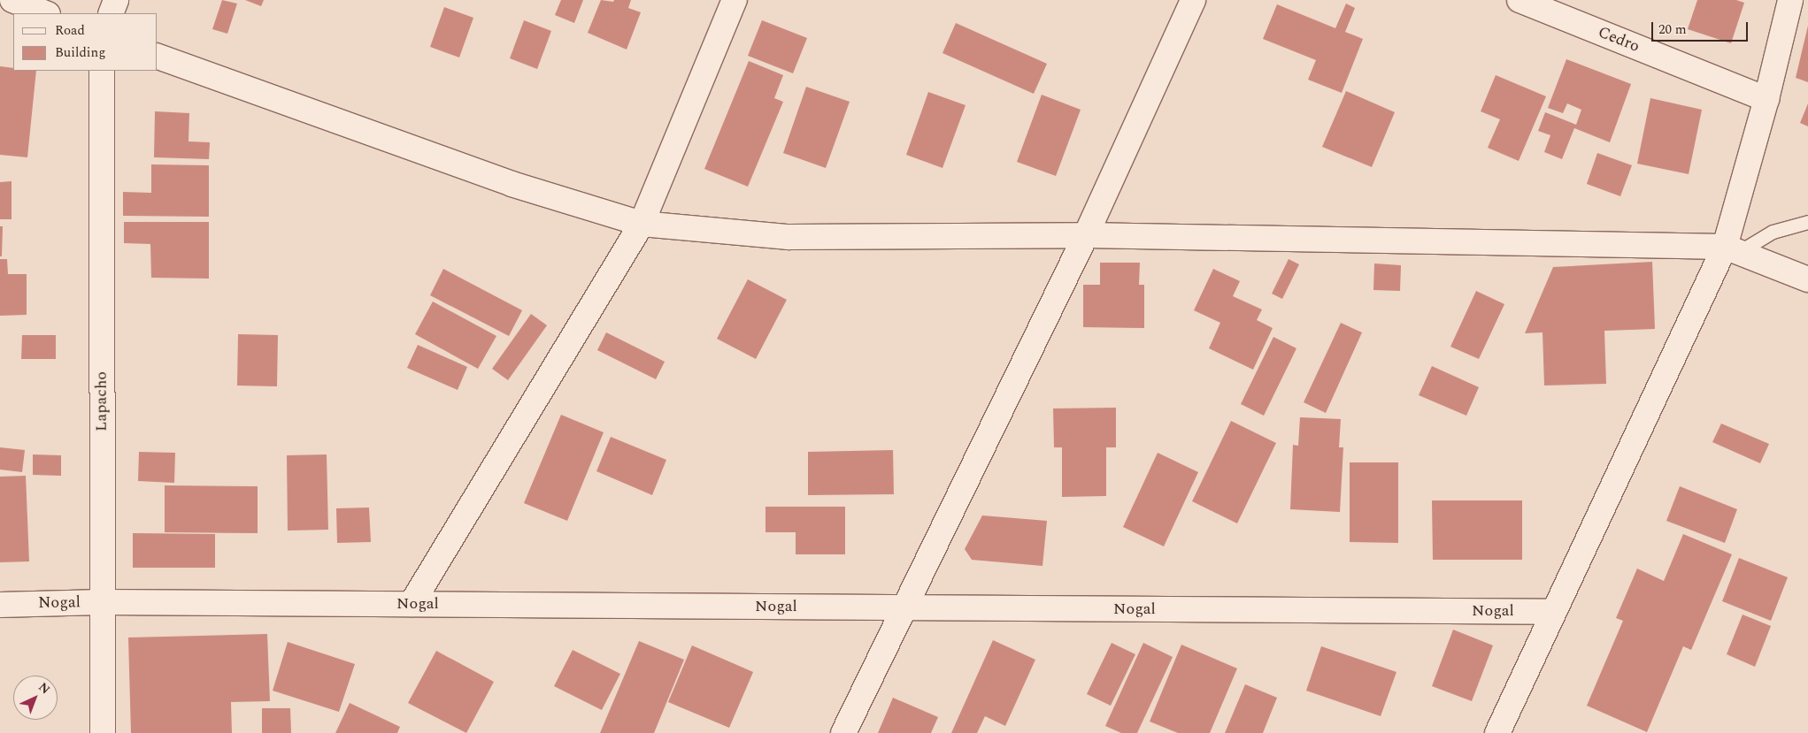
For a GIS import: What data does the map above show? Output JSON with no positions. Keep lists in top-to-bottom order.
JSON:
{
  "streets": {
    "street": ["Cedro", "Lapacho", "Nogal"]
  },
  "crossings": [
    ["Lapacho", "Nogal"]
  ],
  "legend": ["Road", "Building"],
  "scale_bar": "20 m",
  "north": "top right"
}
